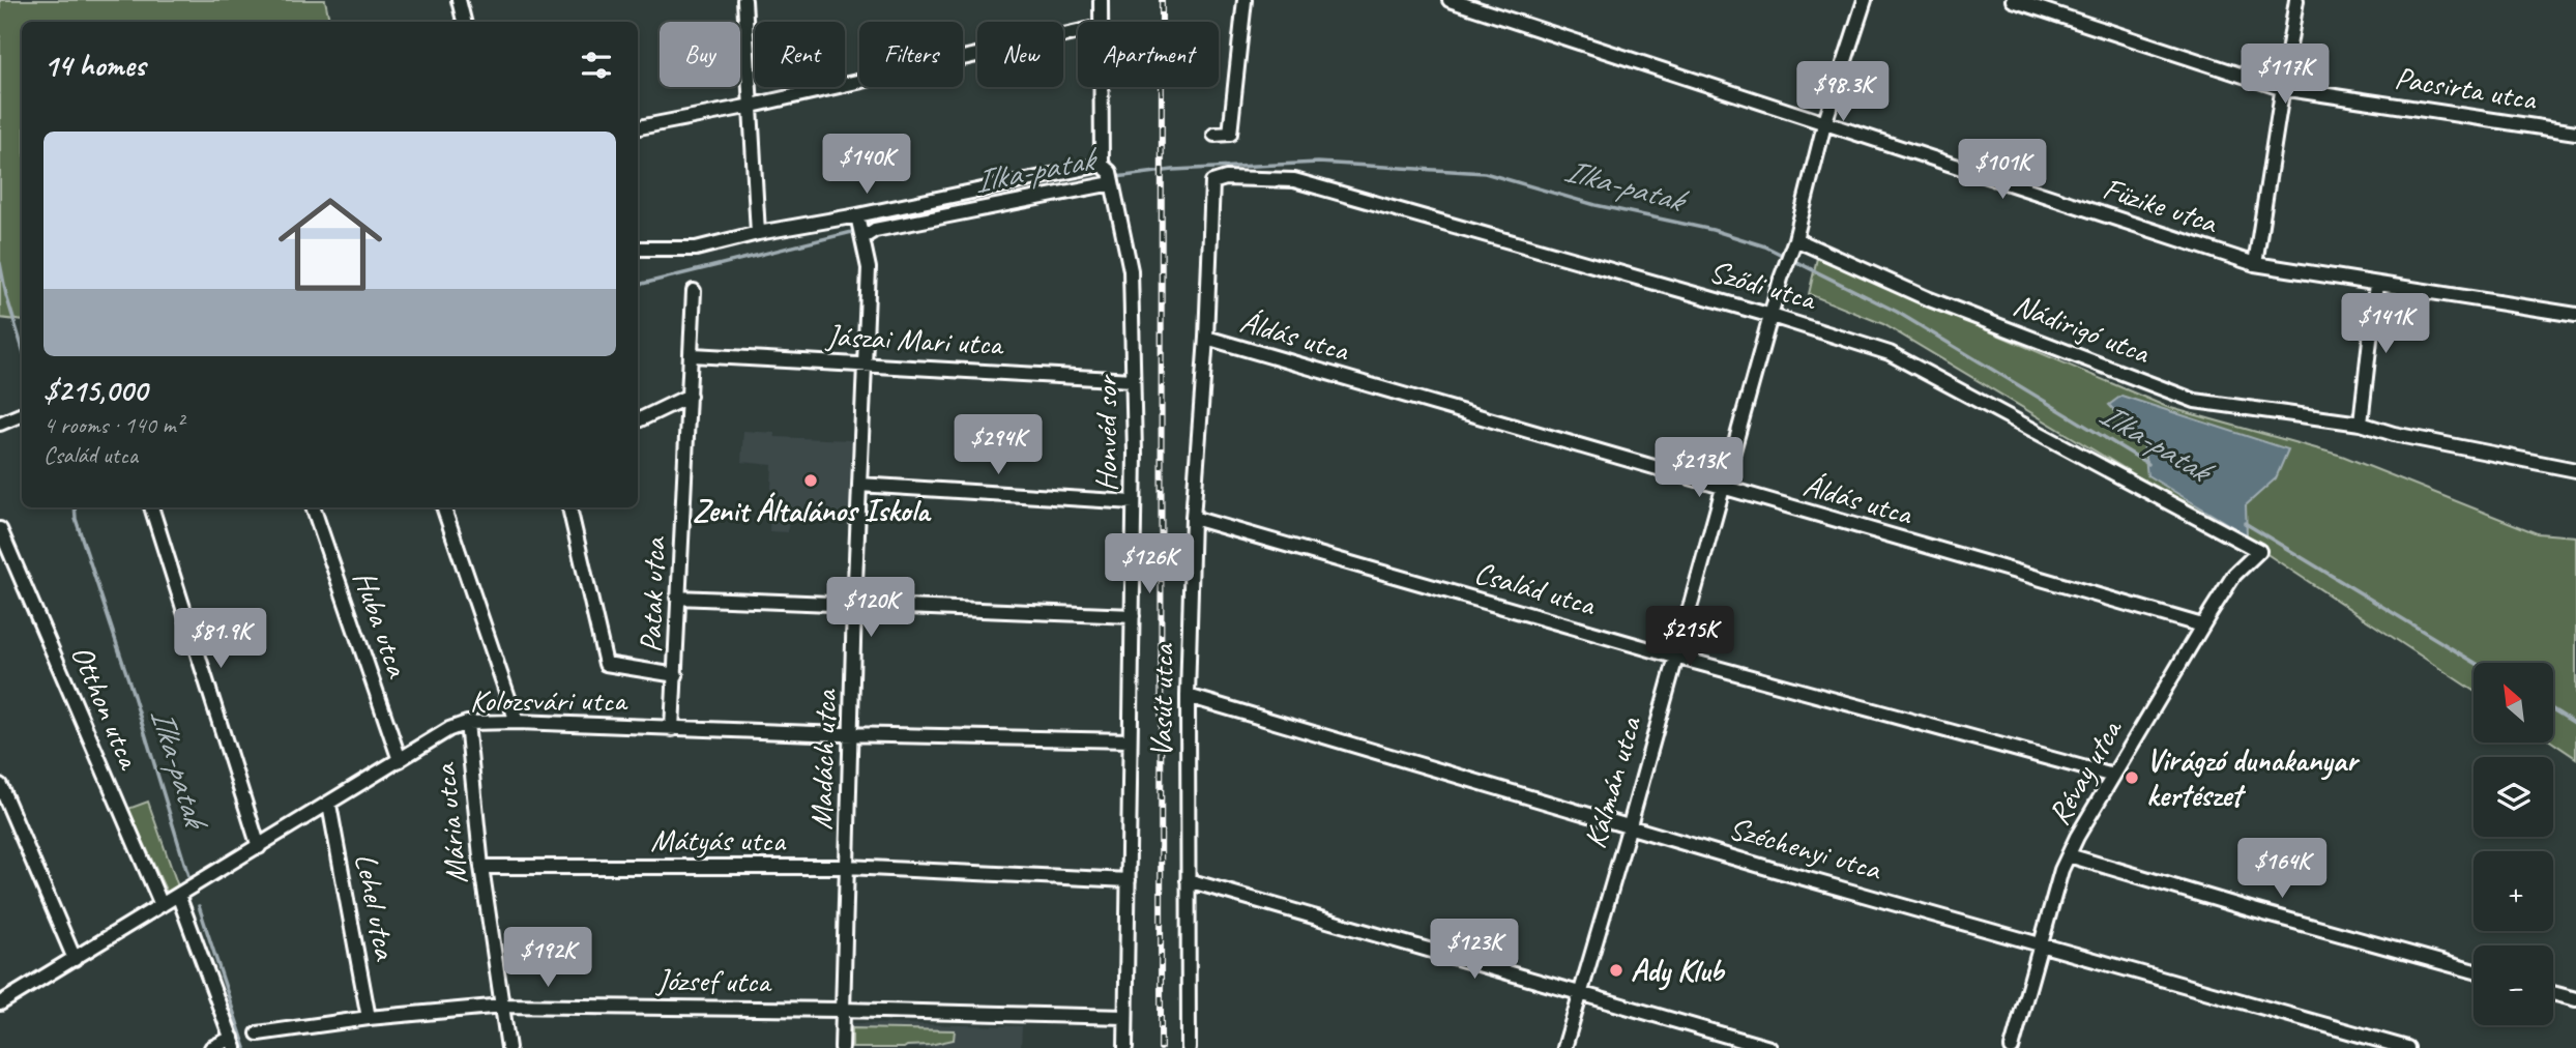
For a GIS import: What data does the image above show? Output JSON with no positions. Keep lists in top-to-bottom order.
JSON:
{
  "streets": {
    "street": [
      "Pacsirta utca",
      "Füzike utca",
      "Sződi utca",
      "Nádirigó utca",
      "Áldás utca",
      "Jászai Mari utca",
      "Honvéd sor",
      "Család utca",
      "Patak utca",
      "Huba utca",
      "Kolozsvári utca",
      "Vasút utca",
      "Otthon utca",
      "Madách utca",
      "Révay utca",
      "Kálmán utca",
      "Mária utca",
      "Mátyás utca",
      "Széchenyi utca",
      "Lehel utca",
      "József utca"
    ]
  },
  "crossings": [
    ["Füzike utca", "Kálmán utca"],
    ["Sződi utca", "Vasút utca"],
    ["Sződi utca", "Révay utca"],
    ["Sződi utca", "Kálmán utca"],
    ["Nádirigó utca", "Kálmán utca"],
    ["Áldás utca", "Vasút utca"],
    ["Áldás utca", "Révay utca"],
    ["Áldás utca", "Kálmán utca"],
    ["Jászai Mari utca", "Honvéd sor"],
    ["Jászai Mari utca", "Patak utca"],
    ["Jászai Mari utca", "Madách utca"],
    ["Honvéd sor", "Kolozsvári utca"],
    ["Honvéd sor", "Mátyás utca"],
    ["Honvéd sor", "József utca"],
    ["Család utca", "Vasút utca"],
    ["Család utca", "Révay utca"],
    ["Család utca", "Kálmán utca"],
    ["Patak utca", "Kolozsvári utca"],
    ["Huba utca", "Kolozsvári utca"],
    ["Kolozsvári utca", "Otthon utca"],
    ["Kolozsvári utca", "Madách utca"],
    ["Kolozsvári utca", "Mária utca"],
    ["Kolozsvári utca", "Lehel utca"],
    ["Vasút utca", "Széchenyi utca"],
    ["Madách utca", "Mátyás utca"],
    ["Madách utca", "József utca"],
    ["Révay utca", "Széchenyi utca"],
    ["Kálmán utca", "Széchenyi utca"],
    ["Mária utca", "Mátyás utca"],
    ["Mária utca", "József utca"],
    ["Lehel utca", "József utca"]
  ],
  "water": ["Ilka-patak"],
  "places": ["Zenit Általános Iskola", "Virágzó dunakanyar kertészet", "Ady Klub"],
  "north": "top left",
  "page": {
    "chip": [
      "Buy",
      "Rent",
      "Filters",
      "New",
      "Apartment"
    ],
    "heading": "14 homes",
    "price": [
      "$117K",
      "$98.3K",
      "$140K",
      "$101K",
      "$141K",
      "$294K",
      "$213K",
      "$126K",
      "$120K",
      "$215K",
      "$81.9K",
      "$164K",
      "$123K",
      "$192K"
    ],
    "list": [
      {
        "name": "$215,000",
        "note": "4 rooms · 140 m² · Család utca"
      }
    ],
    "map_buttons": ["+", "−"]
  }
}
